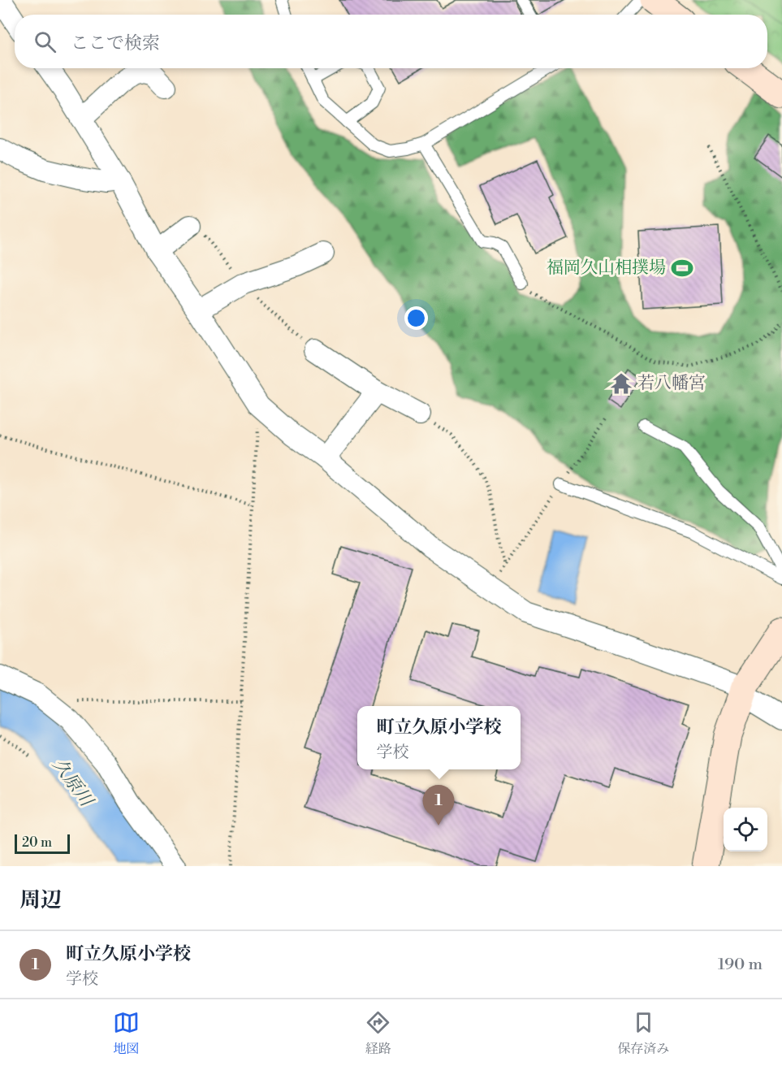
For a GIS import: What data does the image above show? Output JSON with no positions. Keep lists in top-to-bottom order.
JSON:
{
  "water": ["久原川"],
  "places": {
    "sports": ["福岡久山相撲場"],
    "temple": ["若八幡宮"]
  },
  "scale_bar": "20 m",
  "page": {
    "search": "ここで検索",
    "popup": ["町立久原小学校", "学校"],
    "pins": "1",
    "scale": "20 m",
    "heading": "周辺",
    "list": [
      {
        "mark": "1",
        "name": "町立久原小学校",
        "note": "学校",
        "value": "190 m"
      }
    ],
    "nav": ["地図", "経路", "保存済み"]
  }
}
